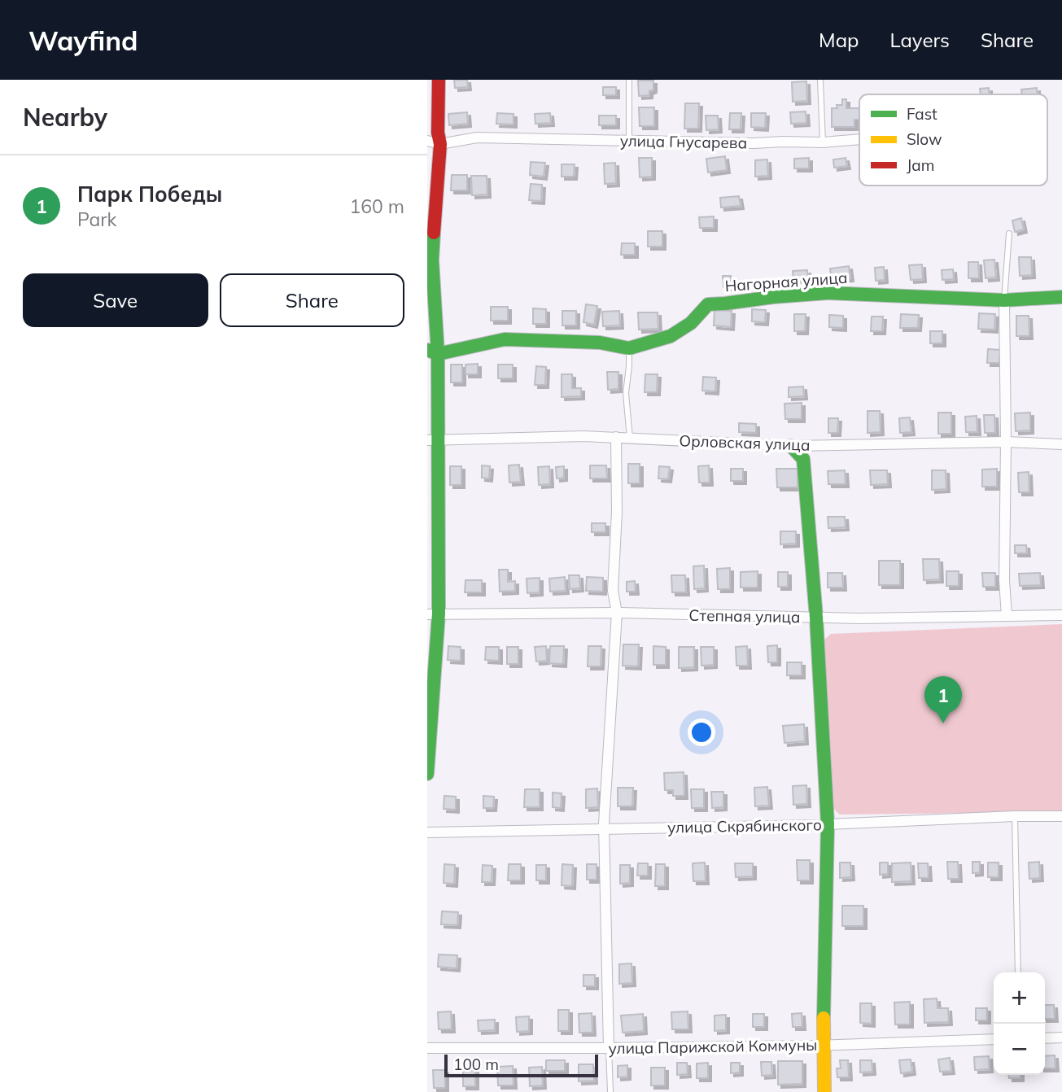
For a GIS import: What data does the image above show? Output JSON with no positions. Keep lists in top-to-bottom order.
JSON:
{
  "streets": {
    "street": [
      "улица Гнусарева",
      "Нагорная улица",
      "Орловская улица",
      "Степная улица",
      "улица Скрябинского",
      "улица Парижской Коммуны"
    ]
  },
  "legend": ["Fast", "Slow", "Jam"],
  "scale_bar": "100 m",
  "page": {
    "header": "Wayfind",
    "nav": ["Map", "Layers", "Share"],
    "heading": "Nearby",
    "list": [
      {
        "mark": "1",
        "name": "Парк Победы",
        "note": "Park",
        "value": "160 m"
      }
    ],
    "buttons": ["Save", "Share"],
    "pins": "1",
    "map_buttons": ["+", "−"],
    "scale": "100 m"
  }
}
